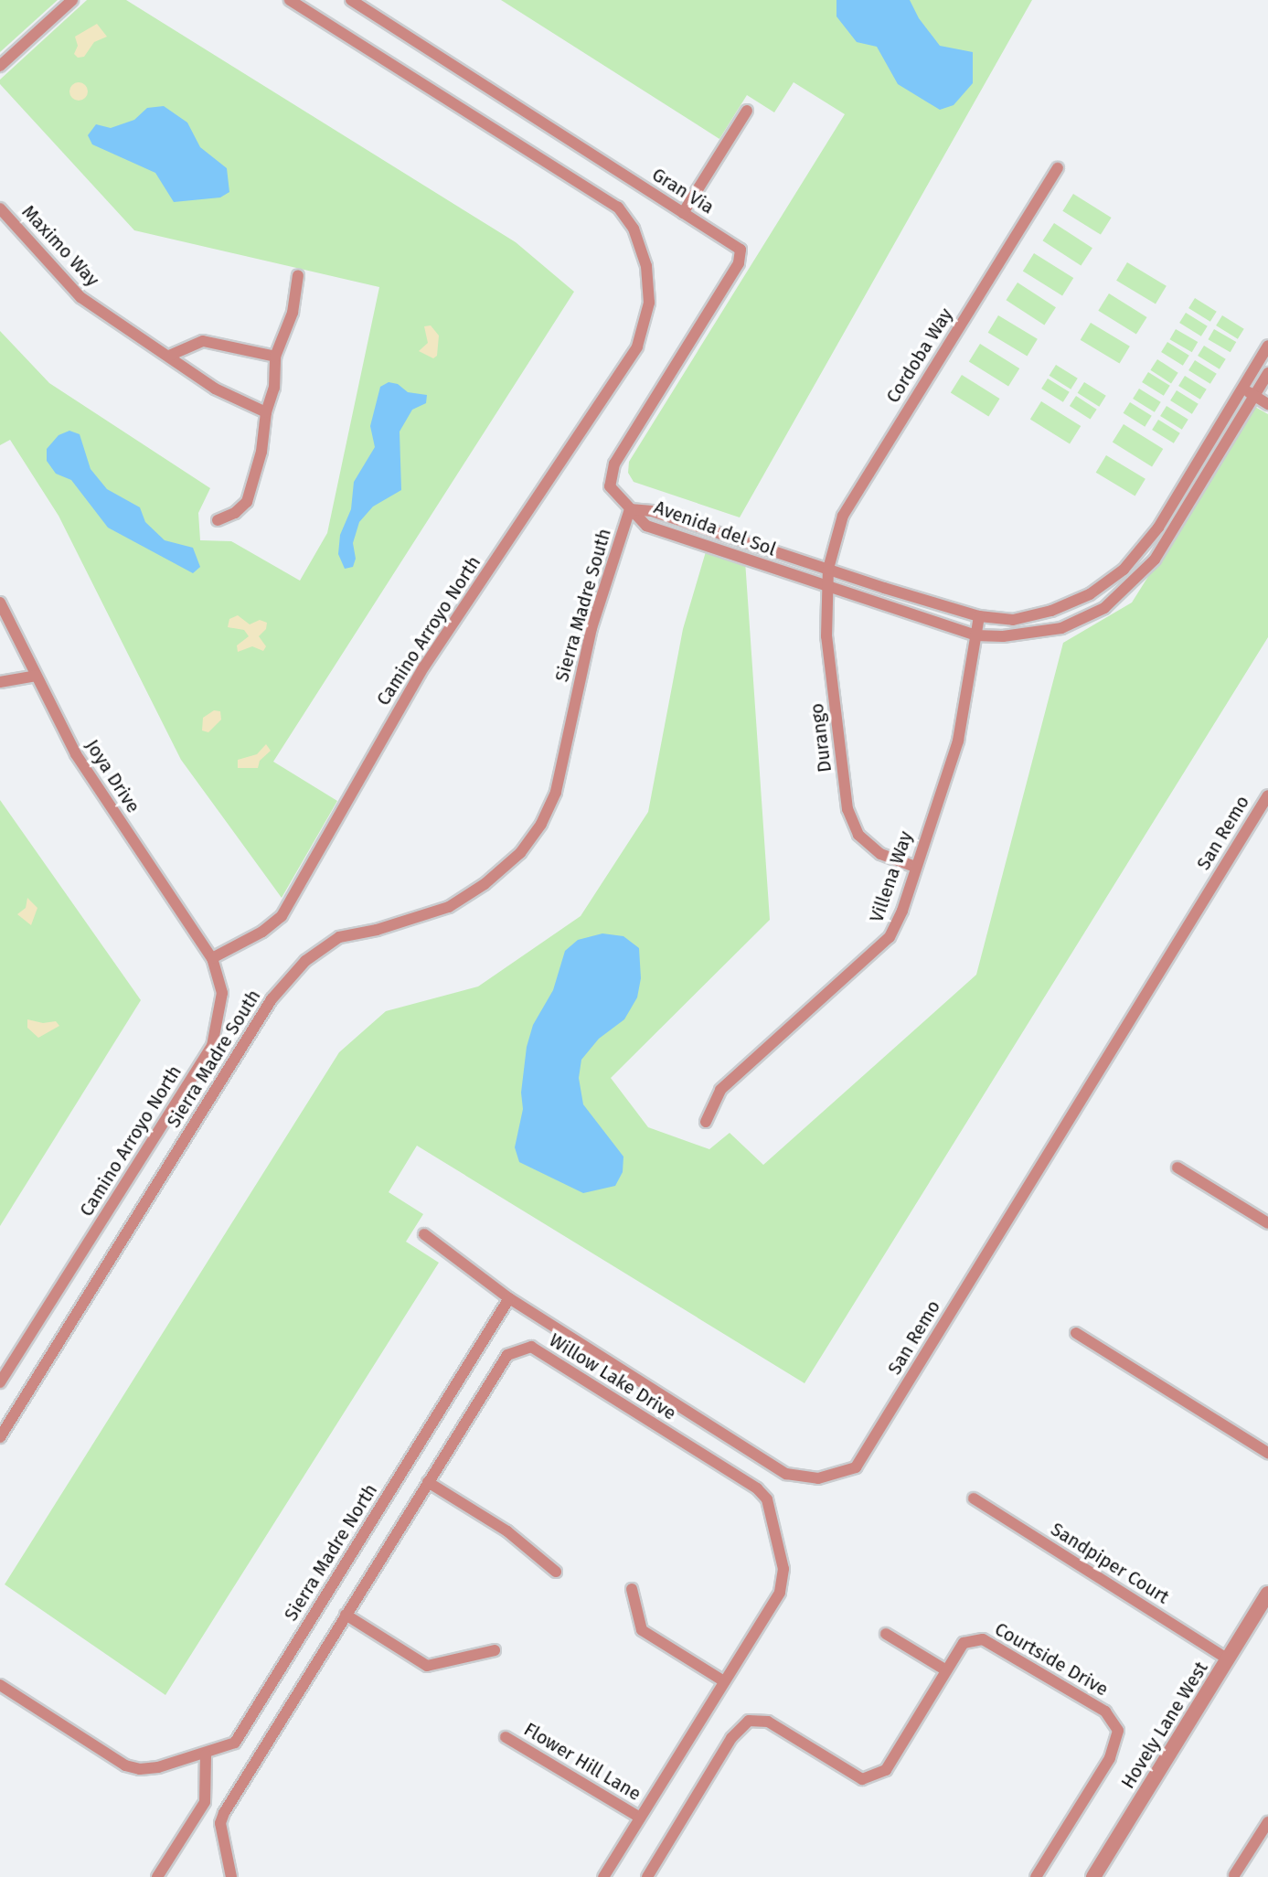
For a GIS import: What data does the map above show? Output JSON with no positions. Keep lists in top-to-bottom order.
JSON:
{
  "streets": {
    "street": [
      "Gran Via",
      "Maximo Way",
      "Cordoba Way",
      "Avenida del Sol",
      "Sierra Madre South",
      "Camino Arroyo North",
      "Durango",
      "Joya Drive",
      "San Remo",
      "Villena Way",
      "Willow Lake Drive",
      "Sierra Madre North",
      "Sandpiper Court",
      "Courtside Drive",
      "Hovely Lane West",
      "Flower Hill Lane"
    ]
  },
  "crossings": [
    ["Gran Via", "Avenida del Sol"],
    ["Gran Via", "Sierra Madre South"],
    ["Cordoba Way", "Avenida del Sol"],
    ["Cordoba Way", "Durango"],
    ["Avenida del Sol", "Sierra Madre South"],
    ["Avenida del Sol", "Durango"],
    ["Avenida del Sol", "Villena Way"],
    ["Camino Arroyo North", "Joya Drive"],
    ["Durango", "Villena Way"],
    ["San Remo", "Sierra Madre North"],
    ["Willow Lake Drive", "Flower Hill Lane"],
    ["Sandpiper Court", "Hovely Lane West"]
  ]
}
